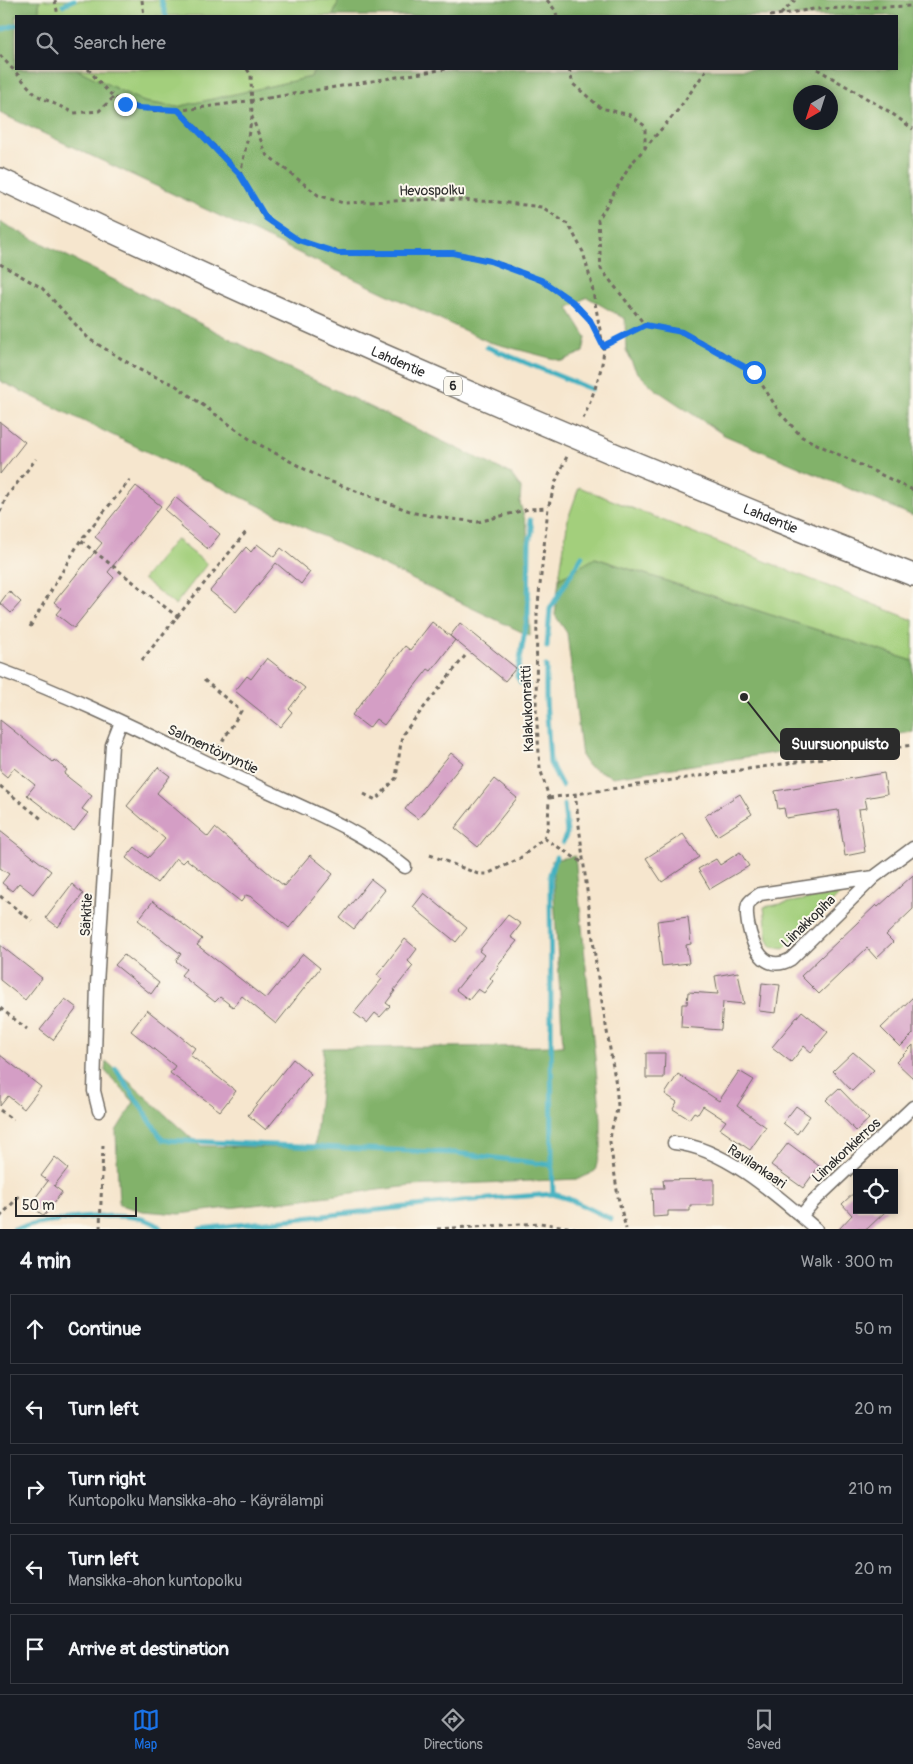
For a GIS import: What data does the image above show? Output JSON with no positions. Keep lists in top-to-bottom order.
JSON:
{
  "streets": {
    "highway": ["Lahdentie", "6"],
    "street": [
      "Salmentöyryntie",
      "Särkitie",
      "Liinakkopiha",
      "Liinakonkierros",
      "Ravilankaari"
    ],
    "path": ["Hevospolku", "Kalakukonraitti"]
  },
  "crossings": [
    ["Salmentöyryntie", "Särkitie"],
    ["Liinakonkierros", "Ravilankaari"]
  ],
  "places": ["Suursuonpuisto"],
  "scale_bar": "50 m",
  "north": "bottom left",
  "page": {
    "search": "Search here",
    "scale": "50 m",
    "heading": ["4 min", "Walk · 300 m"],
    "list": [
      ["Continue", "50 m"],
      ["Turn left", "20 m"],
      ["Turn right", "Kuntopolku Mansikka-aho - Käyrälampi", "210 m"],
      ["Turn left", "Mansikka-ahon kuntopolku", "20 m"],
      "Arrive at destination"
    ],
    "nav": ["Map", "Directions", "Saved"]
  }
}
